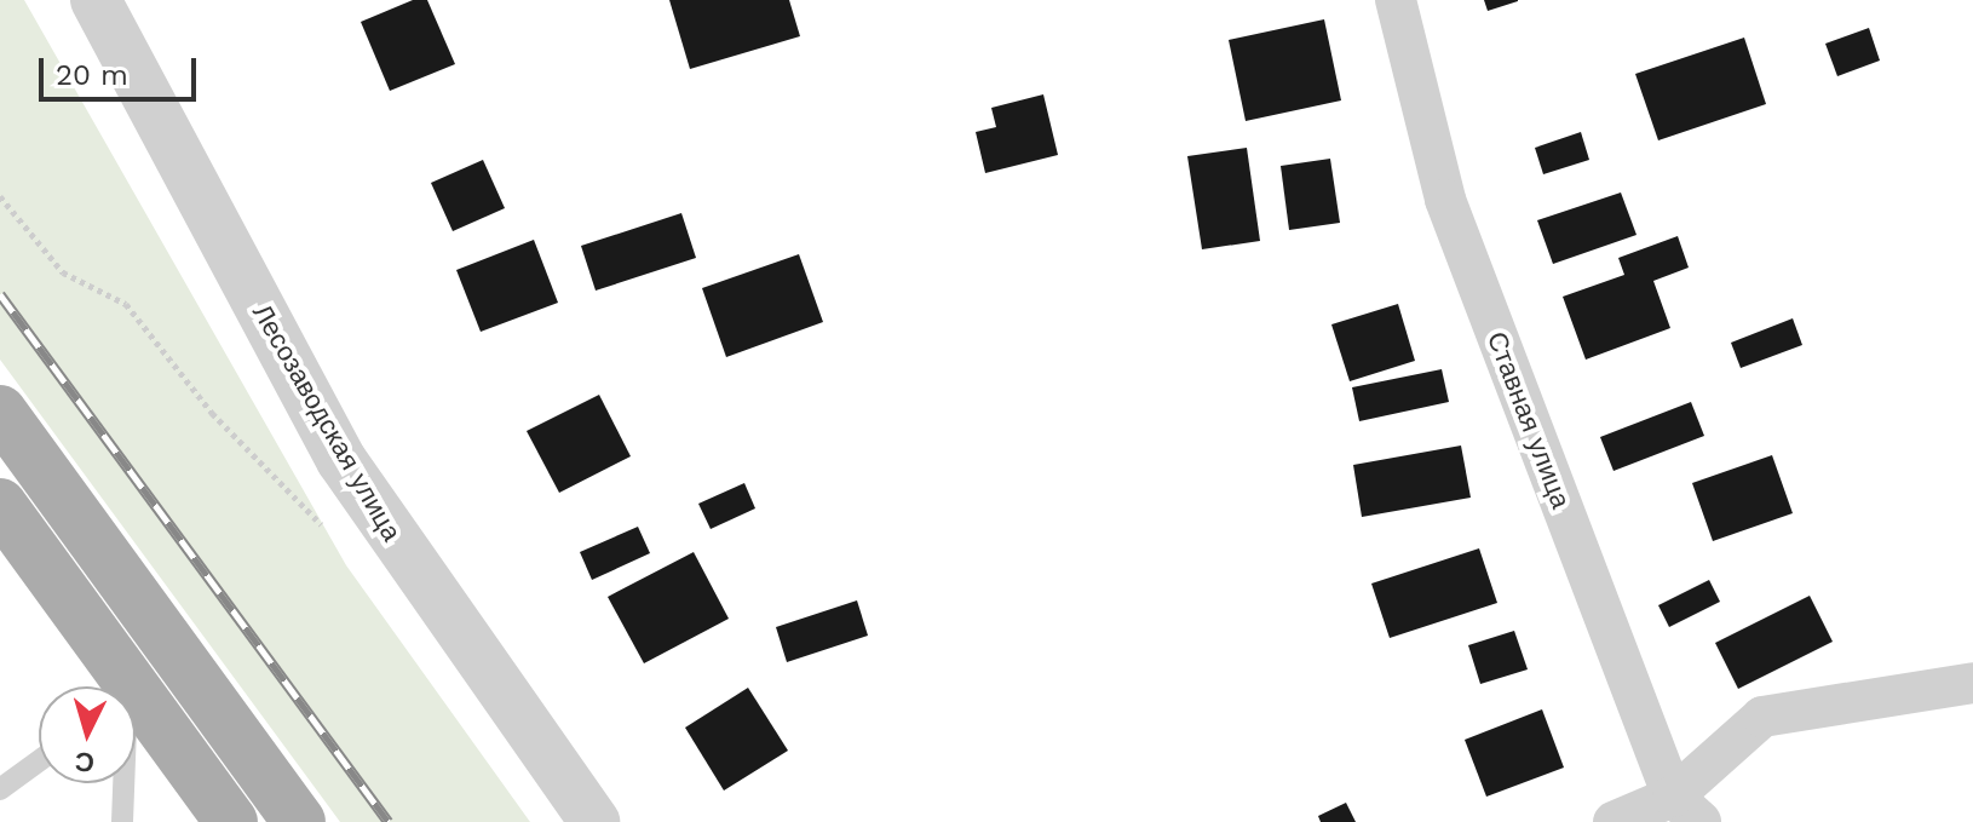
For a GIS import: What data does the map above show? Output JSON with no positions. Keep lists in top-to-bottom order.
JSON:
{
  "streets": {
    "street": ["Ставная улица", "Лесозаводская улица"]
  },
  "scale_bar": "20 m",
  "north": "bottom"
}
